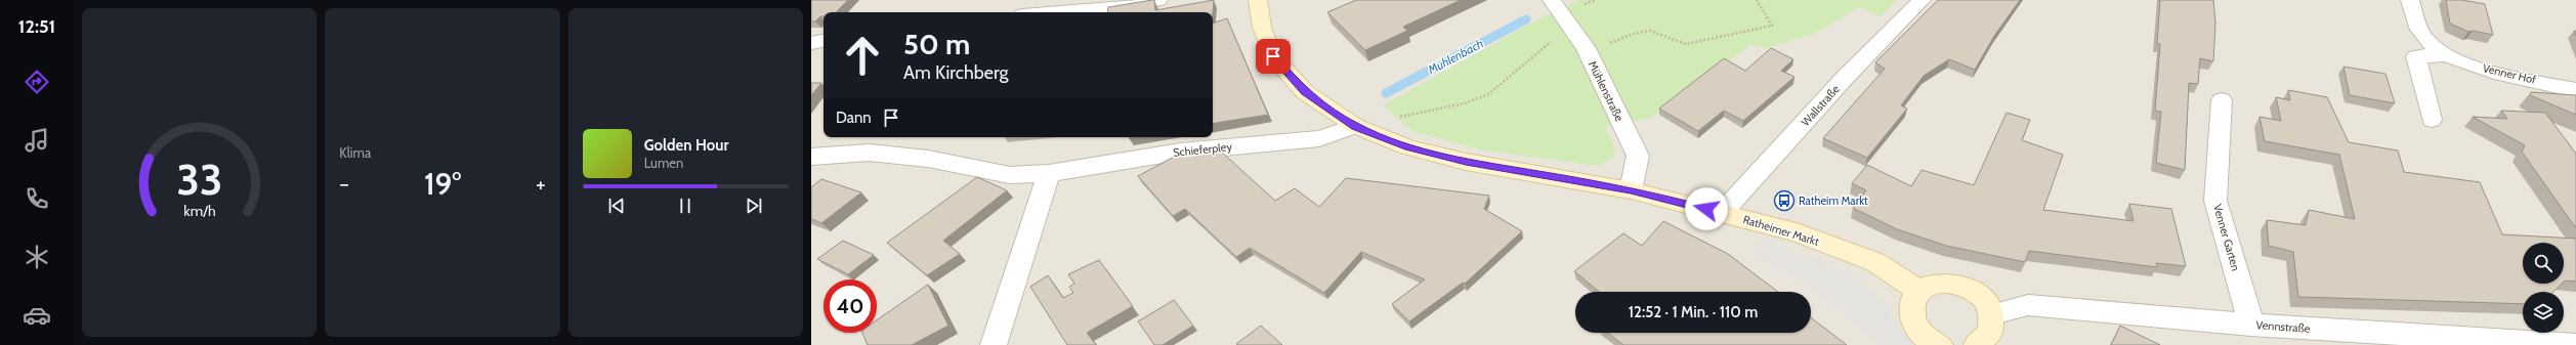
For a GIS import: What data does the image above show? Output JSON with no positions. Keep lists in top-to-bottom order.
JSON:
{
  "streets": {
    "street": [
      "Venner Hof",
      "Mühlenstraße",
      "Wallstraße",
      "Schieferpley",
      "Ratheimer Markt",
      "Venner Garten",
      "Vennstraße"
    ]
  },
  "crossings": [
    ["Mühlenstraße", "Ratheimer Markt"],
    ["Wallstraße", "Ratheimer Markt"],
    ["Schieferpley", "Ratheimer Markt"],
    ["Venner Garten", "Vennstraße"]
  ],
  "water": ["Mühlenbach"],
  "places": {
    "bus stop": ["Ratheim Markt"]
  },
  "page": {
    "tabs": "12:51",
    "tile": "Klima",
    "turn": ["50 m", "Am Kirchberg"],
    "then": "Dann",
    "song": ["Golden Hour", "Lumen"],
    "heat": ["−", "19°", "+"],
    "limit": "40",
    "trip": "12:52 · 1 Min. · 110 m",
    "gauge": ["33", "km/h"]
  }
}
